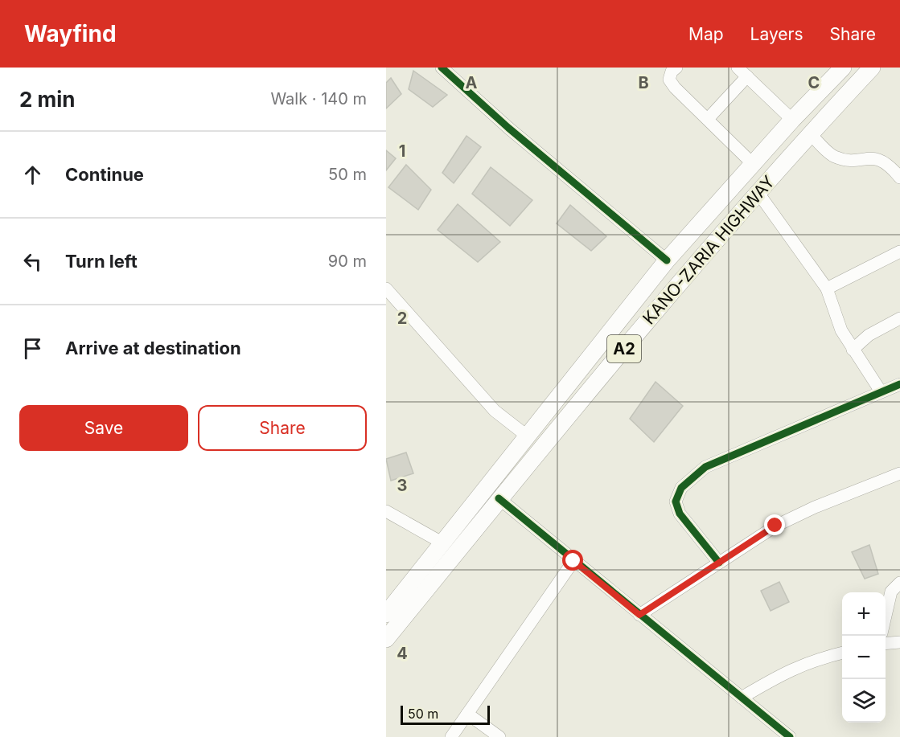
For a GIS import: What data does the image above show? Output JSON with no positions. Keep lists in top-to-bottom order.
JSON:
{
  "streets": {
    "highway": ["KANO-ZARIA HIGHWAY", "A2"]
  },
  "scale_bar": "50 m",
  "page": {
    "header": "Wayfind",
    "nav": ["Map", "Layers", "Share"],
    "heading": ["2 min", "Walk · 140 m"],
    "list": [
      ["Continue", "50 m"],
      ["Turn left", "90 m"],
      "Arrive at destination"
    ],
    "buttons": ["Save", "Share"],
    "map_buttons": ["+", "−"],
    "scale": "50 m"
  },
  "grid": {
    "columns": ["A", "B", "C"],
    "rows": [
      "1",
      "2",
      "3",
      "4"
    ]
  }
}
